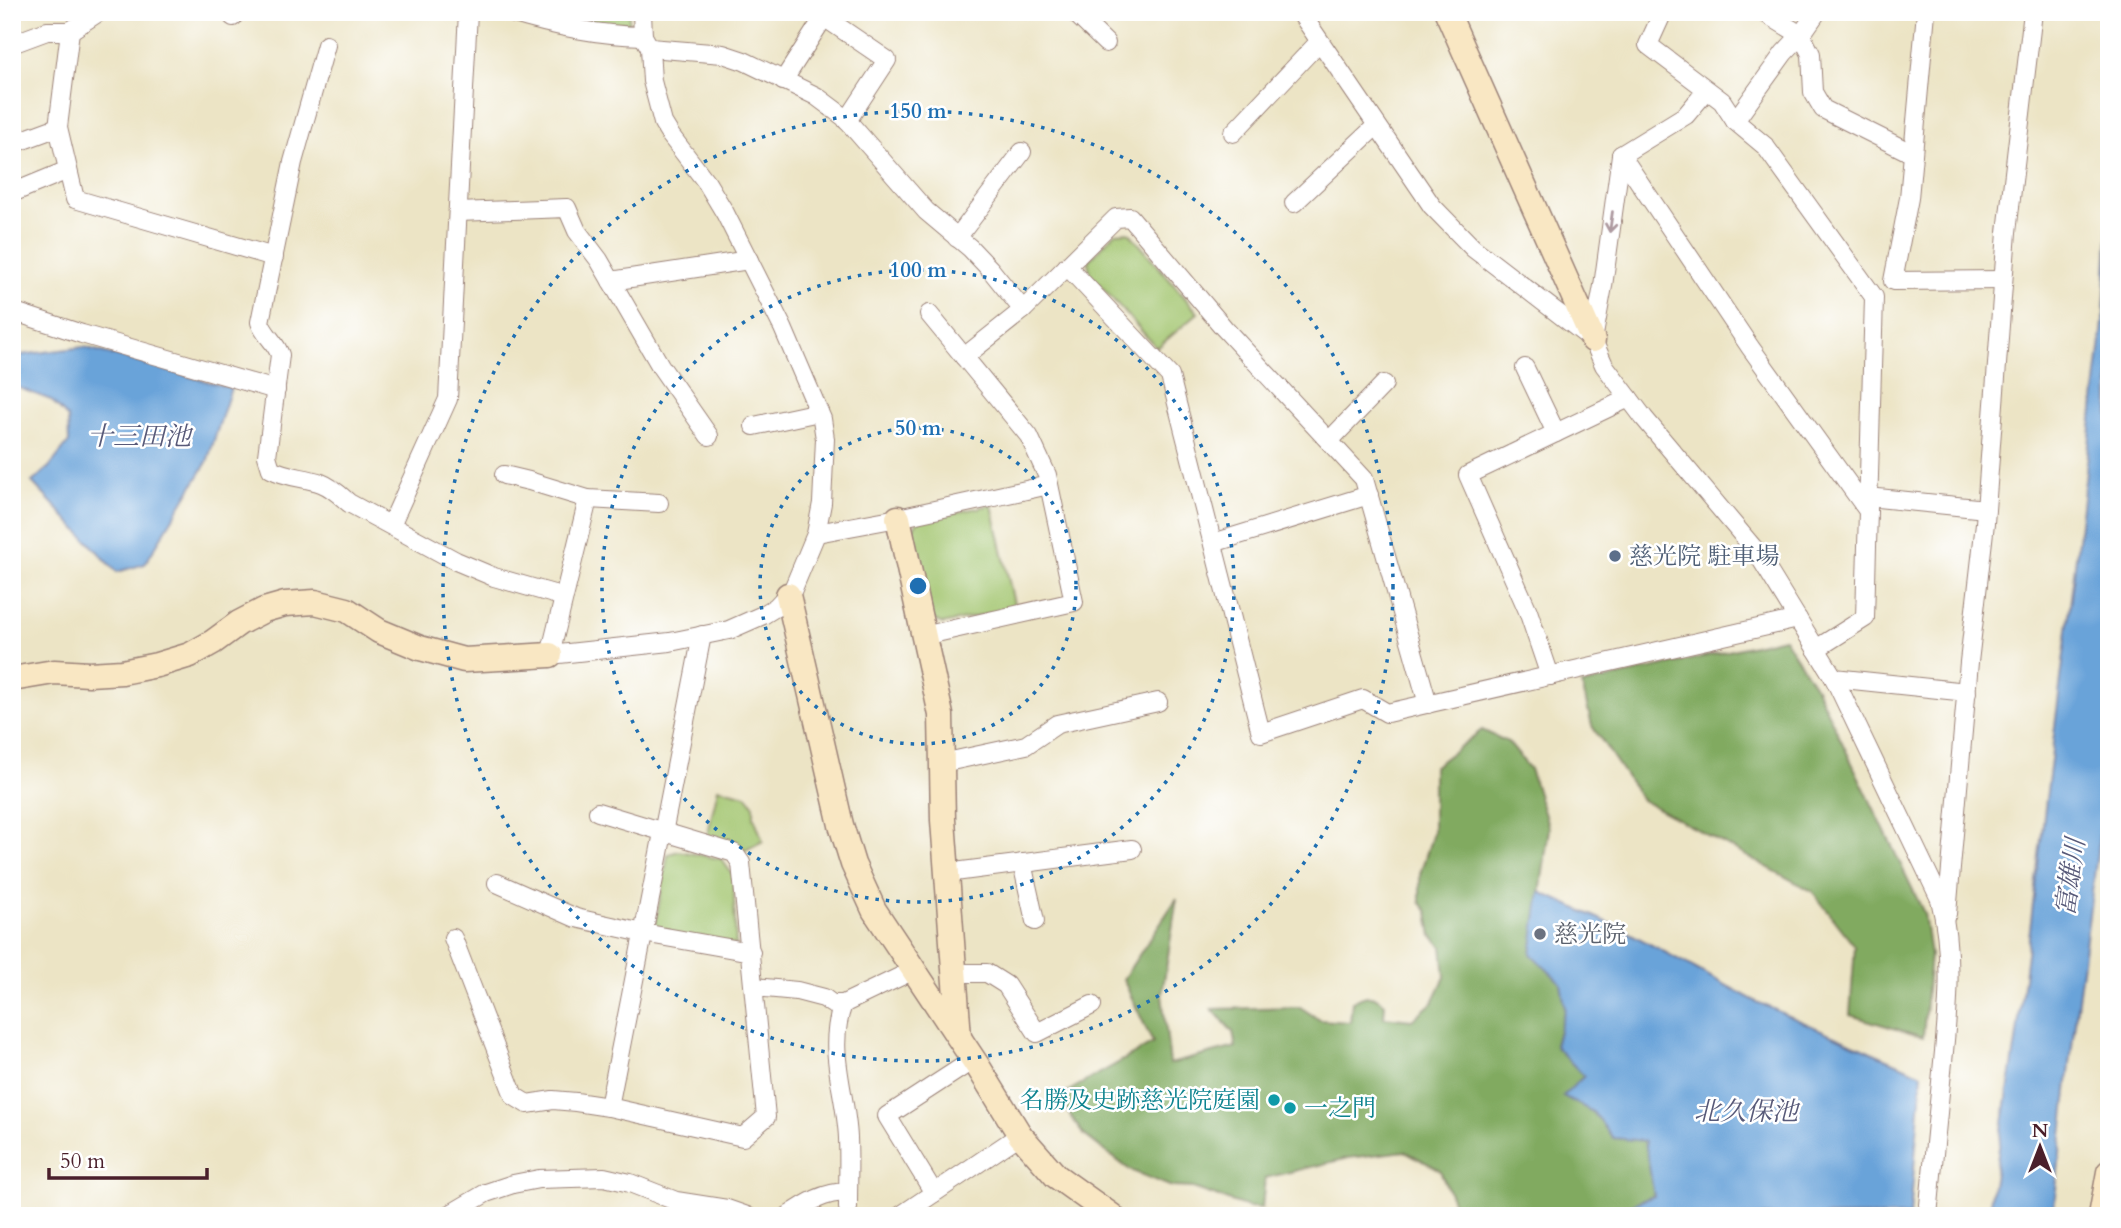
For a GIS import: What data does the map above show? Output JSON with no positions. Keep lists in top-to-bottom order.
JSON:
{
  "water": ["十三田池", "富雄川", "北久保池"],
  "places": [
    "慈光院 駐車場",
    "慈光院",
    "名勝及史跡慈光院庭園",
    "一之門"
  ],
  "scale_bar": "50 m",
  "north": "top",
  "rings": ["150 m", "100 m", "50 m"]
}
